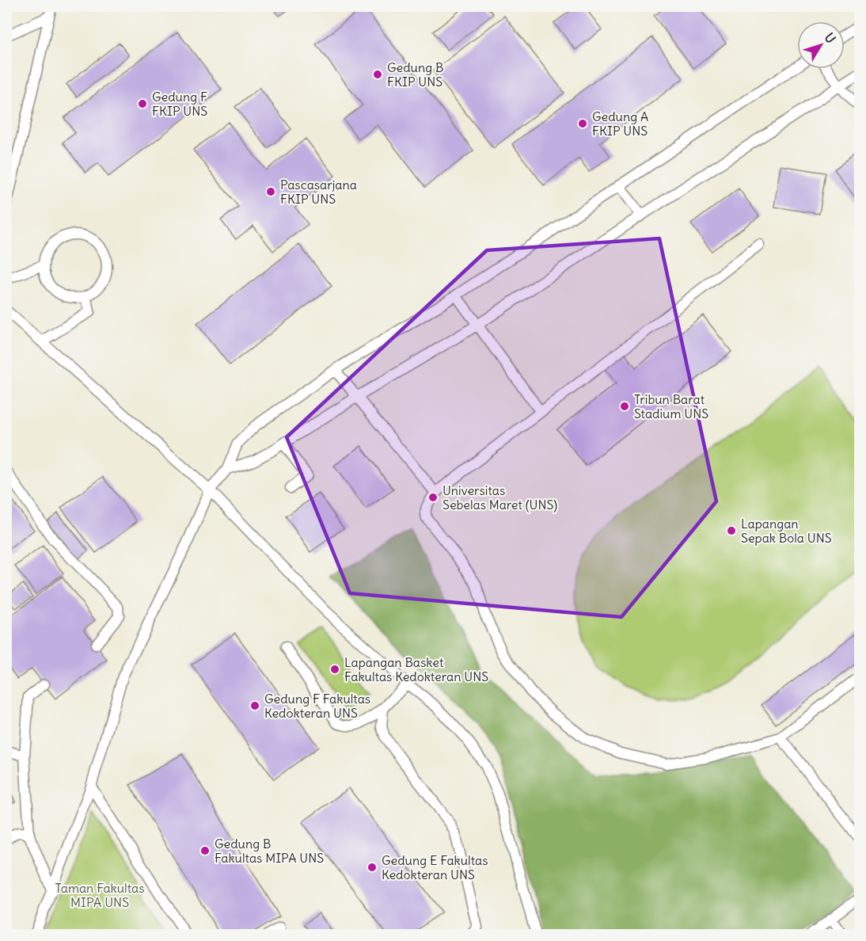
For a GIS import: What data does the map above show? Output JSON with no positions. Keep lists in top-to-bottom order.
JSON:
{
  "parks": ["Taman Fakultas MIPA UNS"],
  "places": [
    "Gedung B FKIP UNS",
    "Gedung F FKIP UNS",
    "Gedung A FKIP UNS",
    "Pascasarjana FKIP UNS",
    "Tribun Barat Stadium UNS",
    "Universitas Sebelas Maret (UNS)",
    "Lapangan Sepak Bola UNS",
    "Lapangan Basket Fakultas Kedokteran UNS",
    "Gedung F Fakultas Kedokteran UNS",
    "Gedung B Fakultas MIPA UNS",
    "Gedung E Fakultas Kedokteran UNS"
  ],
  "north": "top right"
}
